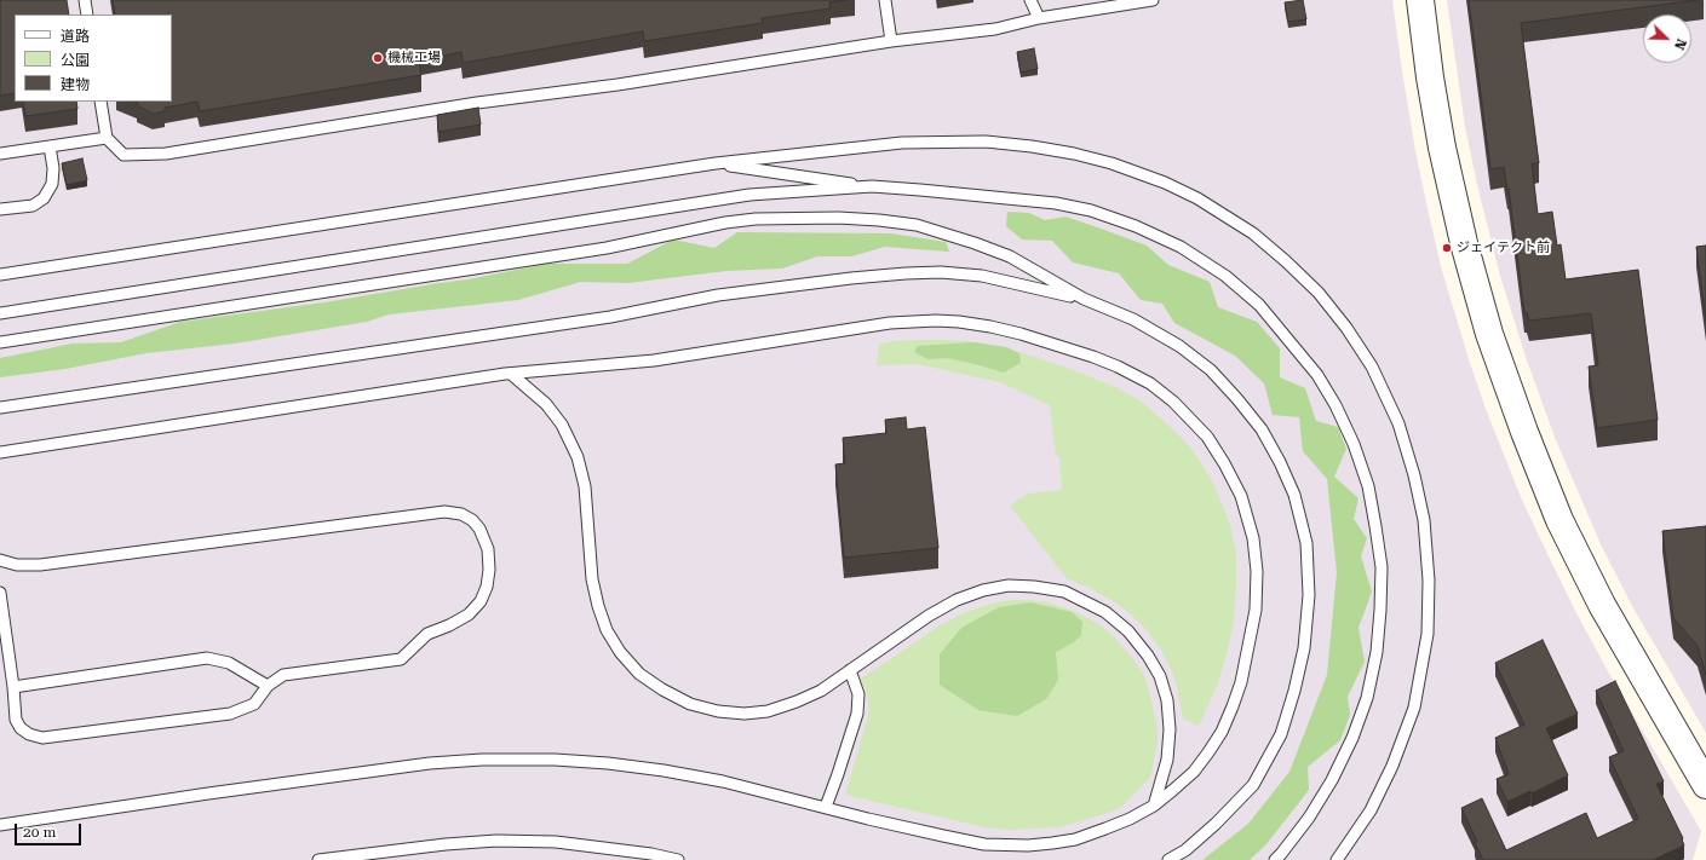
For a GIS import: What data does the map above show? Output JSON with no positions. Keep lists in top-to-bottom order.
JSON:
{
  "places": ["機械工場", "ジェイテクト前"],
  "legend": ["道路", "公園", "建物"],
  "scale_bar": "20 m",
  "north": "bottom right"
}
